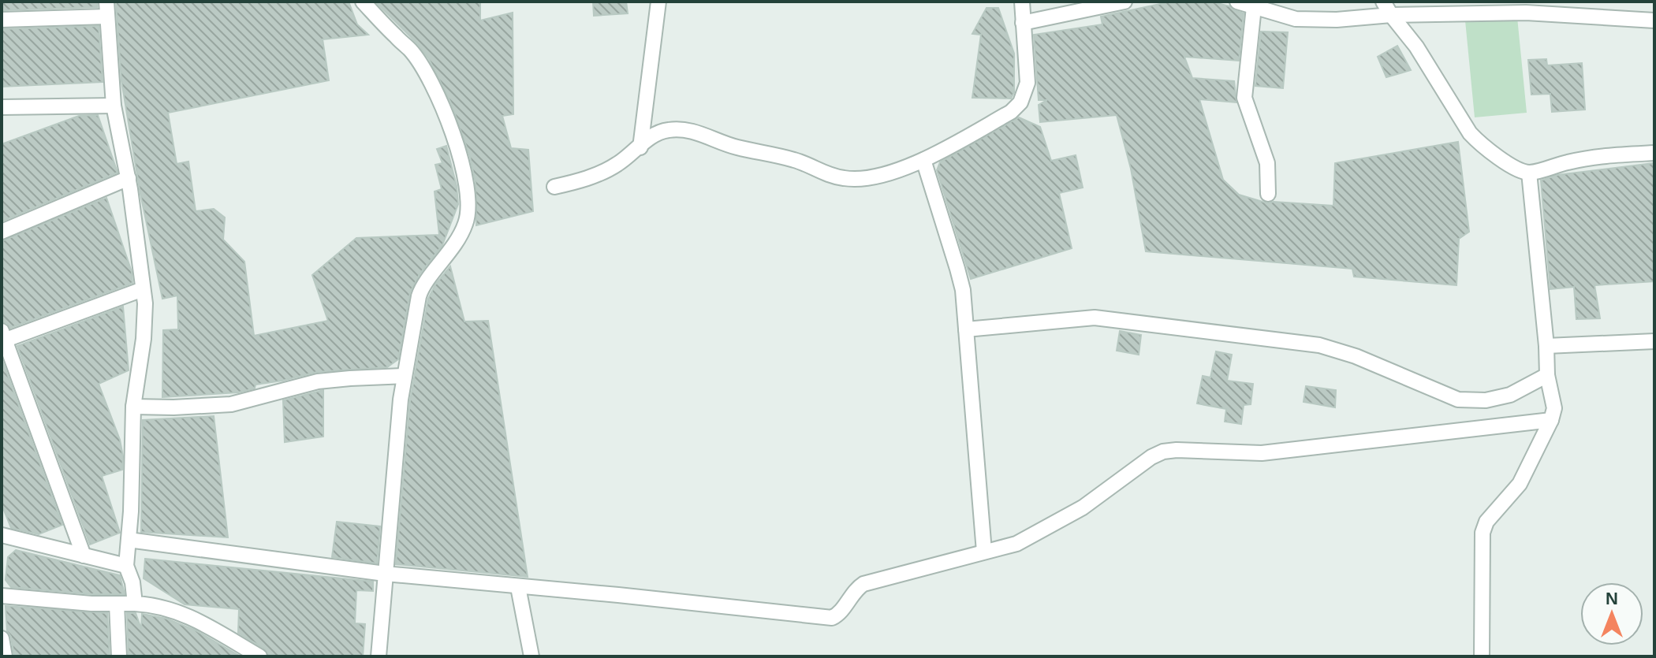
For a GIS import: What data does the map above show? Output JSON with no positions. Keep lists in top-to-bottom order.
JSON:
{
  "north": "top"
}
